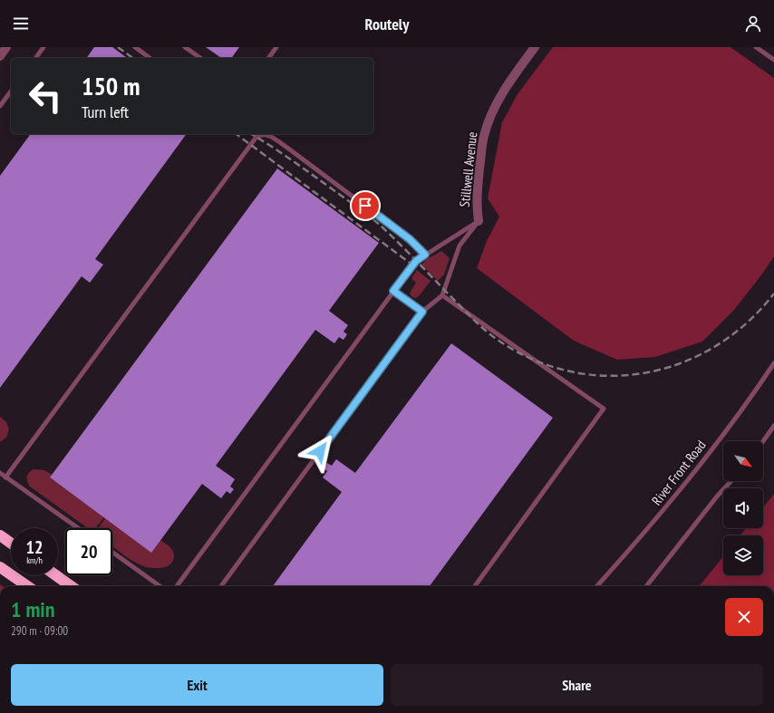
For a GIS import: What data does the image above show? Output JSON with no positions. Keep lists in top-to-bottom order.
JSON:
{
  "streets": {
    "street": ["Stillwell Avenue"],
    "lane": ["River Front Road"]
  },
  "north": "bottom right",
  "page": {
    "header": "Routely",
    "turn": ["150 m", "Turn left"],
    "speed": "12 km/h",
    "limit": "20",
    "heading": ["1 min", "290 m · 09:00"],
    "buttons": ["Exit", "Share"]
  }
}
